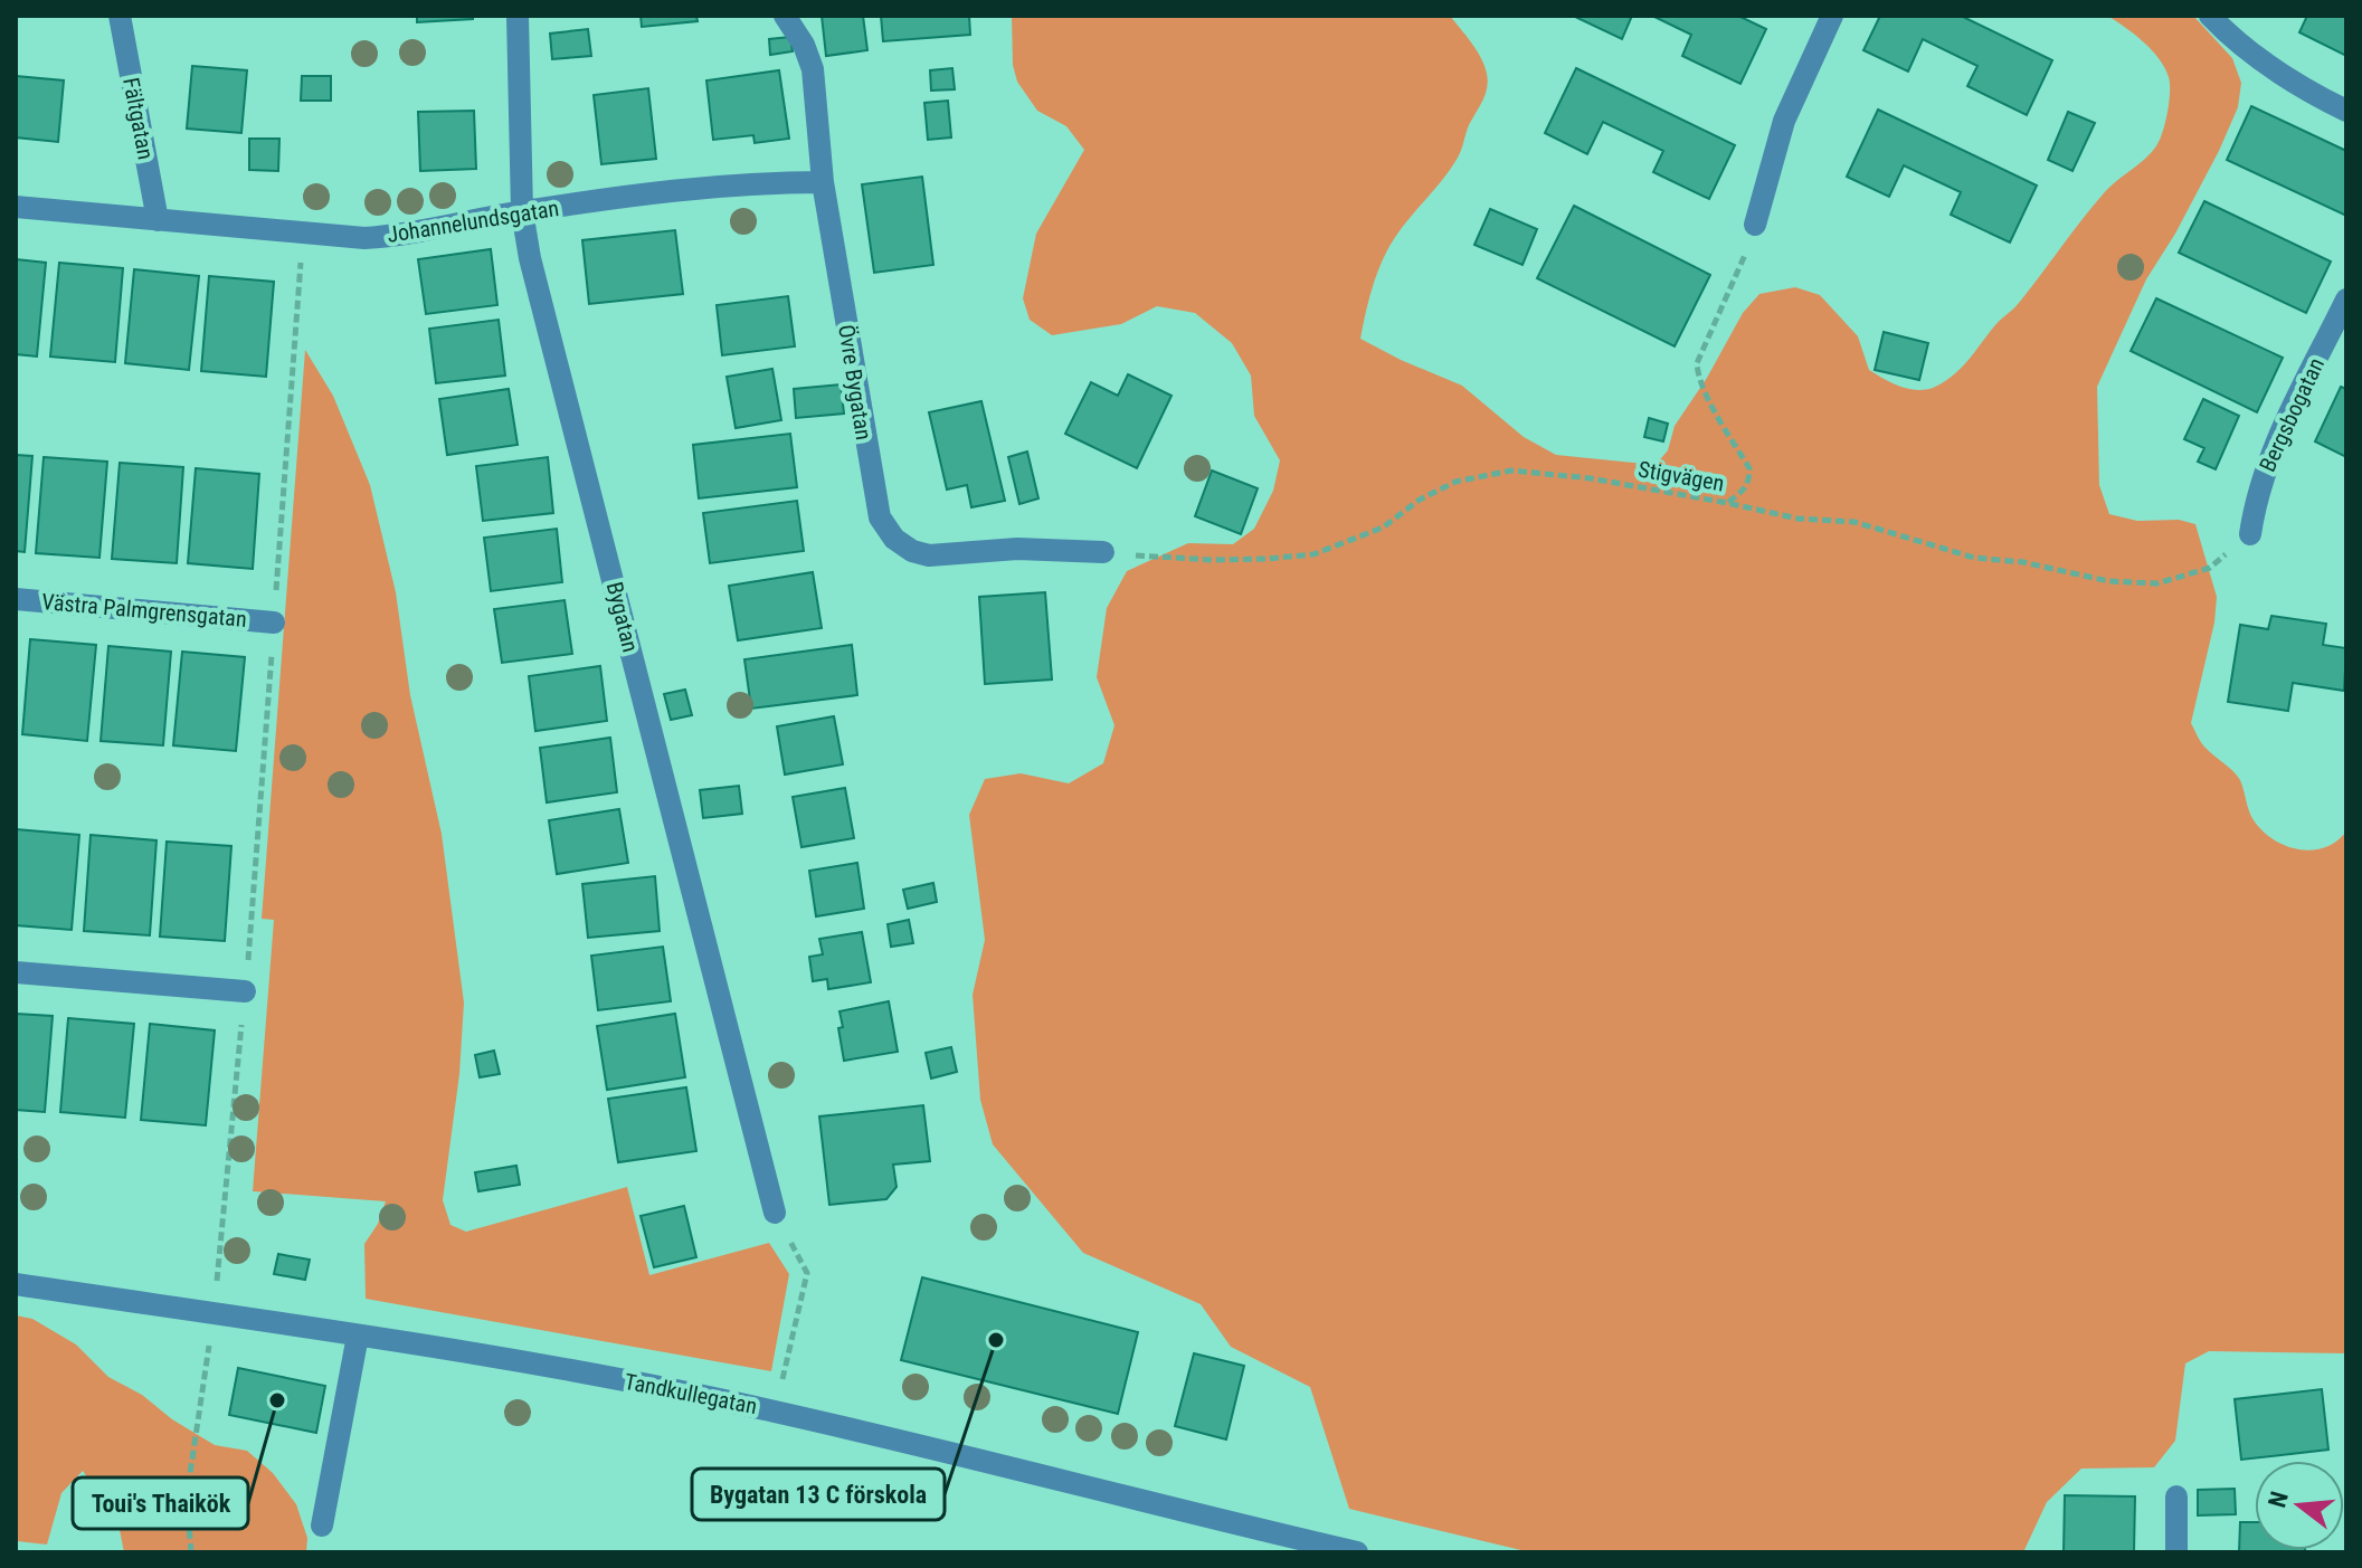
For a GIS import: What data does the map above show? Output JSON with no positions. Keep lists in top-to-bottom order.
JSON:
{
  "streets": {
    "street": [
      "Fältgatan",
      "Johannelundsgatan",
      "Övre Bygatan",
      "Bergsbogatan",
      "Västra Palmgrensgatan",
      "Bygatan",
      "Tandkullegatan"
    ],
    "path": ["Stigvägen"]
  },
  "crossings": [
    ["Fältgatan", "Johannelundsgatan"],
    ["Johannelundsgatan", "Övre Bygatan"],
    ["Johannelundsgatan", "Bygatan"],
    ["Övre Bygatan", "Stigvägen"],
    ["Bergsbogatan", "Stigvägen"]
  ],
  "places": ["Bygatan 13 C förskola", "Toui's Thaikök"],
  "north": "left"
}
